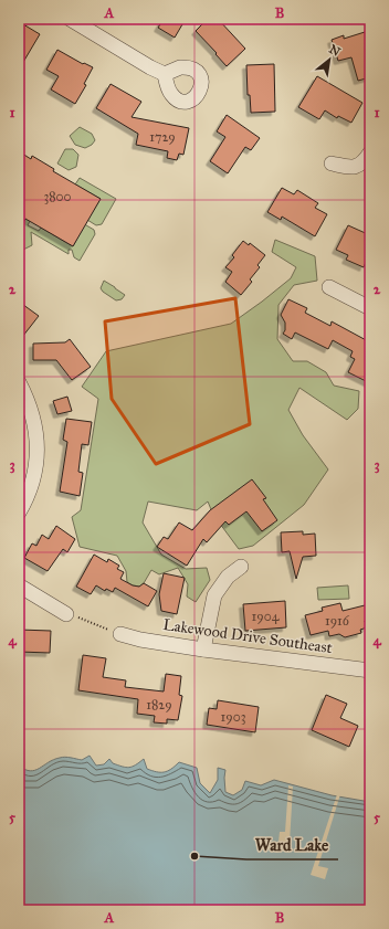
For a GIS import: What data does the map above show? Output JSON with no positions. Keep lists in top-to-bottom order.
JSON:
{
  "streets": {
    "street": ["Lakewood Drive Southeast"]
  },
  "places": ["Ward Lake"],
  "house_numbers": [
    "1729",
    "3800",
    "1904",
    "1916",
    "1829",
    "1903"
  ],
  "north": "top right",
  "grid": {
    "columns": ["A", "B"],
    "rows": [
      "1",
      "2",
      "3",
      "4",
      "5"
    ]
  }
}
